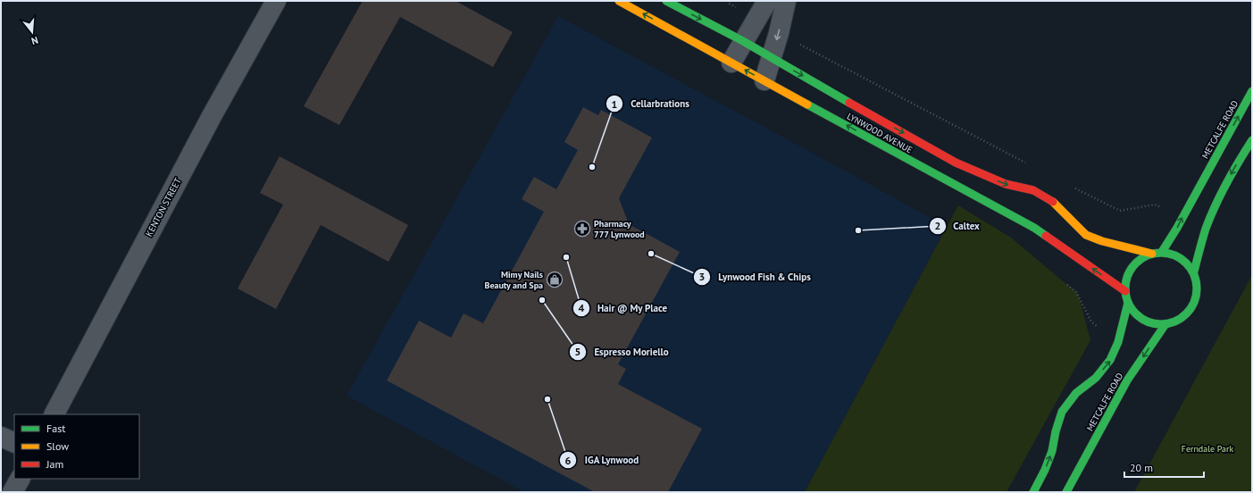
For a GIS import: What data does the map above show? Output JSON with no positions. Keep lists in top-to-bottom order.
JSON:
{
  "streets": {
    "street": ["METCALFE ROAD", "LYNWOOD AVENUE", "KENTON STREET"]
  },
  "crossings": [
    ["METCALFE ROAD", "LYNWOOD AVENUE"]
  ],
  "parks": ["Ferndale Park"],
  "places": {
    "other": [
      "Cellarbrations",
      "Caltex",
      "Lynwood Fish & Chips",
      "Hair @ My Place",
      "Espresso Moriello",
      "IGA Lynwood"
    ],
    "pharmacy": ["Pharmacy 777 Lynwood"],
    "shop": ["Mimy Nails Beauty and Spa"]
  },
  "legend": ["Fast", "Slow", "Jam"],
  "scale_bar": "20 m",
  "north": "bottom"
}
